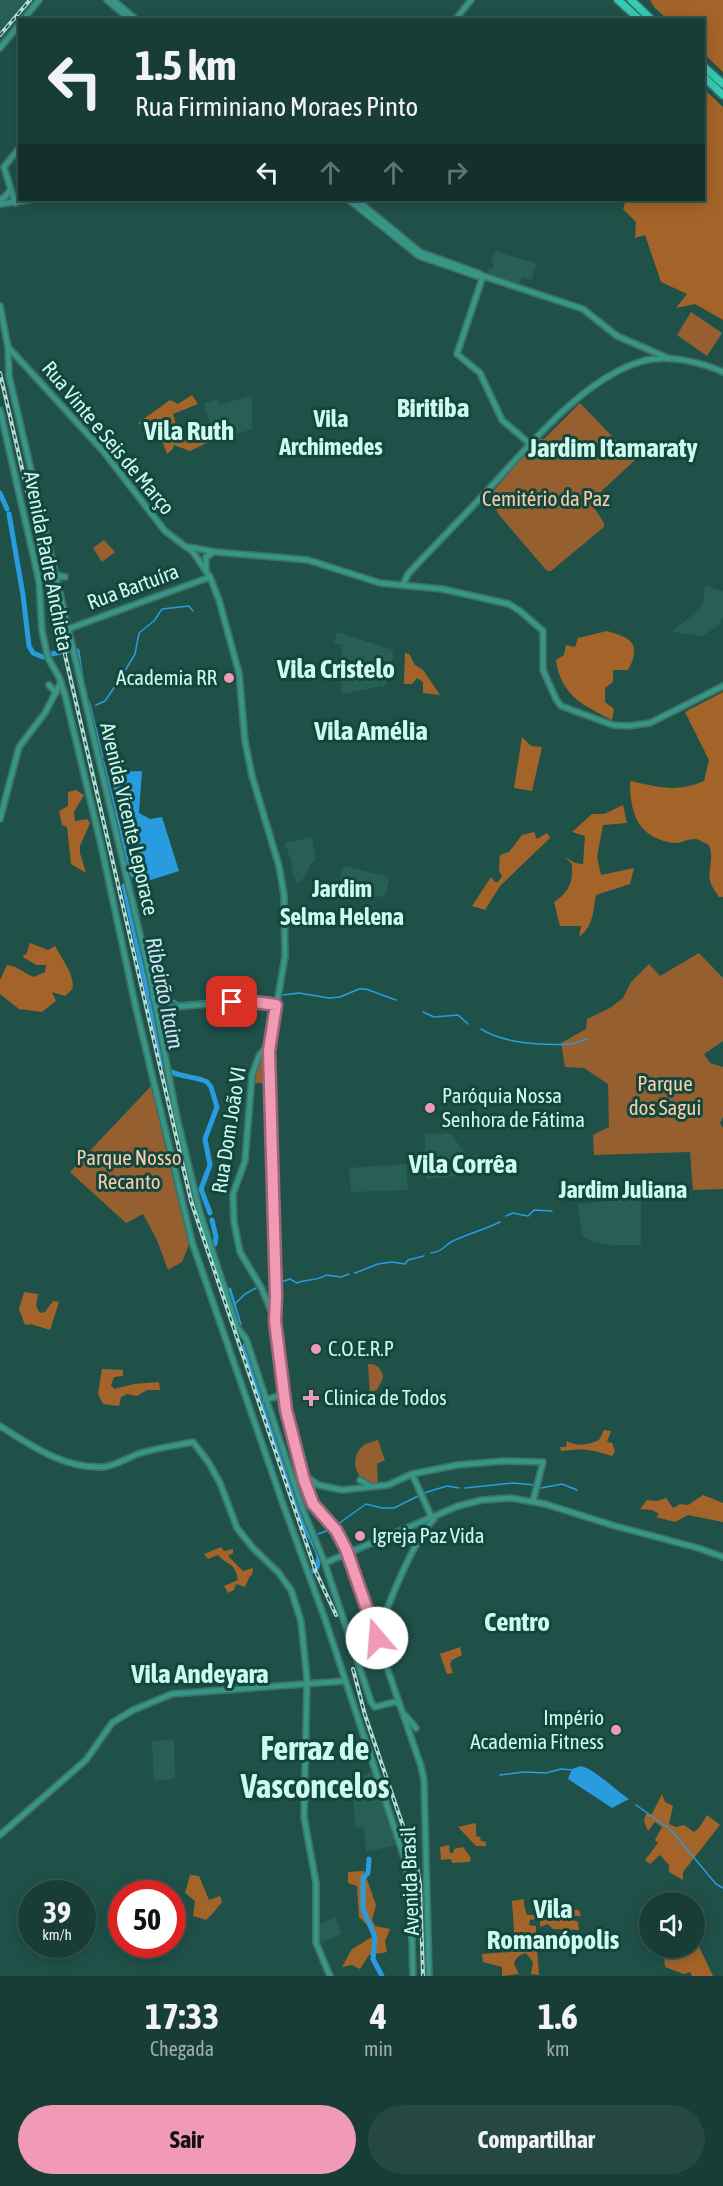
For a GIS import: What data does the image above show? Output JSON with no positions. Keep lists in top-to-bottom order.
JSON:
{
  "streets": {
    "main road": [
      "Rua Vinte e Seis de Março",
      "Avenida Padre Anchieta",
      "Rua Bartuíra",
      "Avenida Vicente Leporace",
      "Rua Dom João VI",
      "Avenida Brasil"
    ]
  },
  "crossings": [
    ["Rua Vinte e Seis de Março", "Avenida Vicente Leporace"],
    ["Rua Vinte e Seis de Março", "Avenida Brasil"],
    ["Rua Bartuíra", "Avenida Vicente Leporace"],
    ["Rua Bartuíra", "Avenida Brasil"],
    ["Avenida Vicente Leporace", "Avenida Brasil"],
    ["Rua Dom João VI", "Avenida Brasil"]
  ],
  "districts": [
    "Biritiba",
    "Vila Archimedes",
    "Vila Ruth",
    "Jardim Itamaraty",
    "Vila Cristelo",
    "Vila Amélia",
    "Jardim Selma Helena",
    "Vila Corrêa",
    "Jardim Juliana",
    "Centro",
    "Vila Andeyara",
    "Ferraz de Vasconcelos",
    "Vila Romanópolis"
  ],
  "water": ["Ribeirão Itaim"],
  "parks": ["Cemitério da Paz", "Parque dos Sagui", "Parque Nosso Recanto"],
  "places": {
    "other": [
      "Academia RR",
      "Paróquia Nossa Senhora de Fátima",
      "C.O.E.R.P",
      "Igreja Paz Vida",
      "Império Academia Fitness"
    ],
    "health": ["Clinica de Todos"]
  },
  "page": {
    "turn": ["1.5 km", "Rua Firminiano Moraes Pinto"],
    "speed": "39 km/h",
    "limit": "50",
    "eta": [
      "17:33",
      "Chegada",
      "4",
      "min",
      "1.6",
      "km"
    ],
    "buttons": ["Sair", "Compartilhar"]
  }
}
